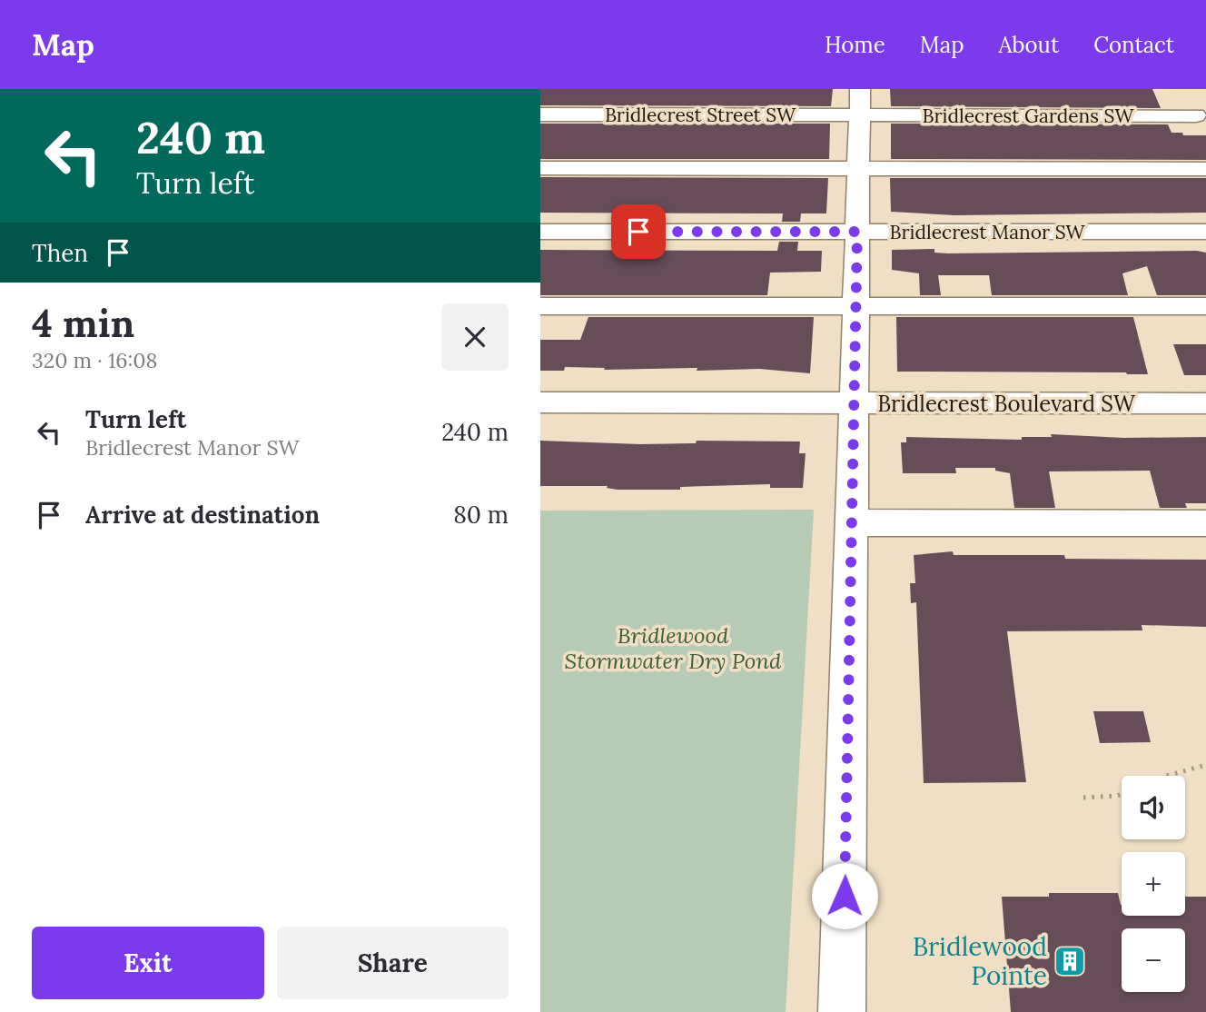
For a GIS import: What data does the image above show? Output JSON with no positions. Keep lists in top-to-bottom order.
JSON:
{
  "streets": {
    "street": [
      "Bridlecrest Street SW",
      "Bridlecrest Gardens SW",
      "Bridlecrest Manor SW",
      "Bridlecrest Boulevard SW"
    ]
  },
  "crossings": [
    ["Bridlecrest Street SW", "Bridlecrest Gardens SW"]
  ],
  "parks": ["Bridlewood Stormwater Dry Pond"],
  "places": {
    "building": ["Bridlewood Pointe"]
  },
  "page": {
    "header": "Map",
    "nav": [
      "Home",
      "Map",
      "About",
      "Contact"
    ],
    "turn": ["240 m", "Turn left"],
    "then": "Then",
    "heading": ["4 min", "320 m · 16:08"],
    "list": [
      {
        "name": "Turn left",
        "note": "Bridlecrest Manor SW",
        "value": "240 m"
      },
      {
        "name": "Arrive at destination",
        "value": "80 m"
      }
    ],
    "map_buttons": ["+", "−"],
    "buttons": ["Exit", "Share"]
  }
}
